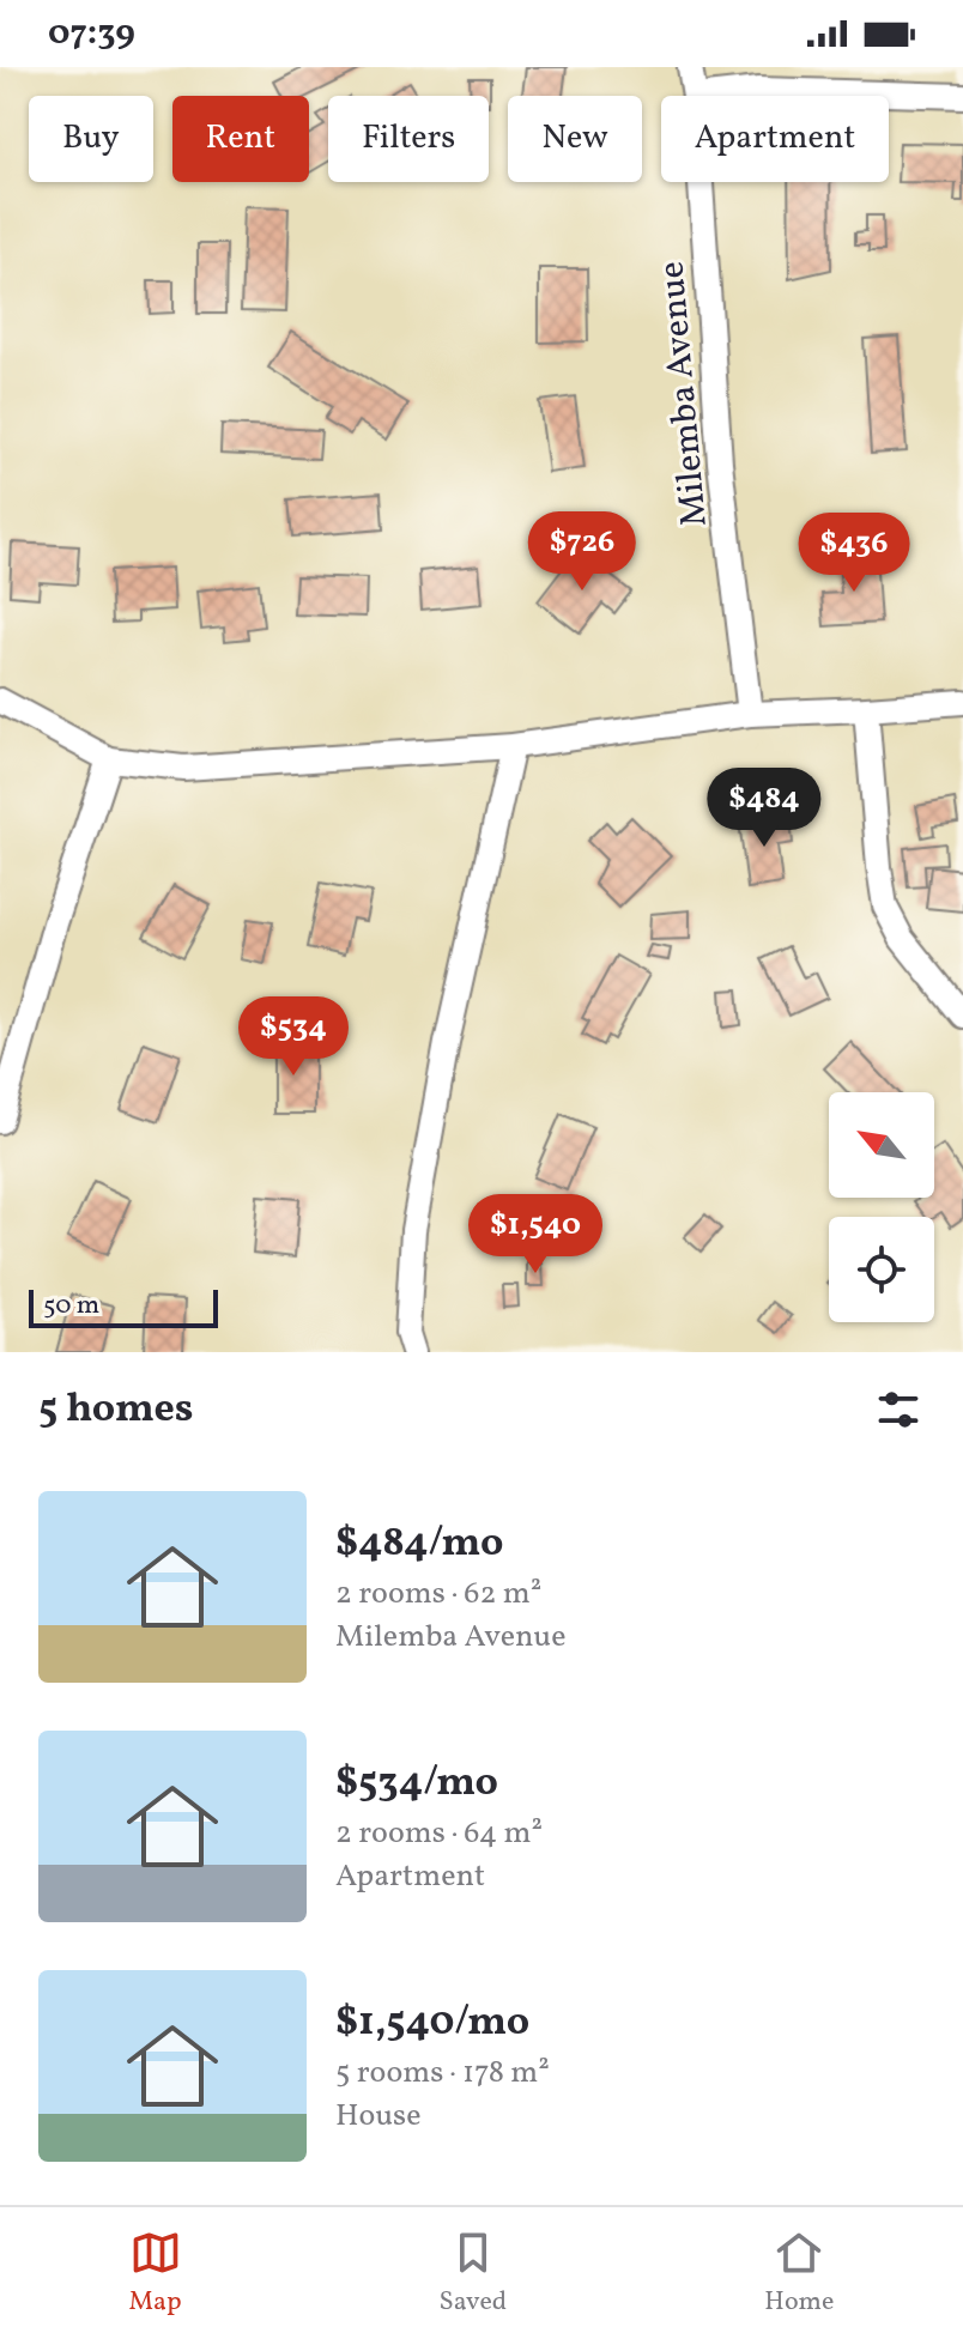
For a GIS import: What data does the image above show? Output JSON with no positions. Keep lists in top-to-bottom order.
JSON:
{
  "streets": {
    "street": ["Milemba Avenue"]
  },
  "scale_bar": "50 m",
  "north": "top left",
  "page": {
    "status": "07:39",
    "chip": [
      "Buy",
      "Rent",
      "Filters",
      "New",
      "Apartment"
    ],
    "price": [
      "$726",
      "$436",
      "$484",
      "$534",
      "$1,540"
    ],
    "scale": "50 m",
    "heading": "5 homes",
    "list": [
      {
        "name": "$484/mo",
        "note": "2 rooms · 62 m² · Milemba Avenue"
      },
      {
        "name": "$534/mo",
        "note": "2 rooms · 64 m² · Apartment"
      },
      {
        "name": "$1,540/mo",
        "note": "5 rooms · 178 m² · House"
      }
    ],
    "tabs": ["Map", "Saved", "Home"]
  }
}
